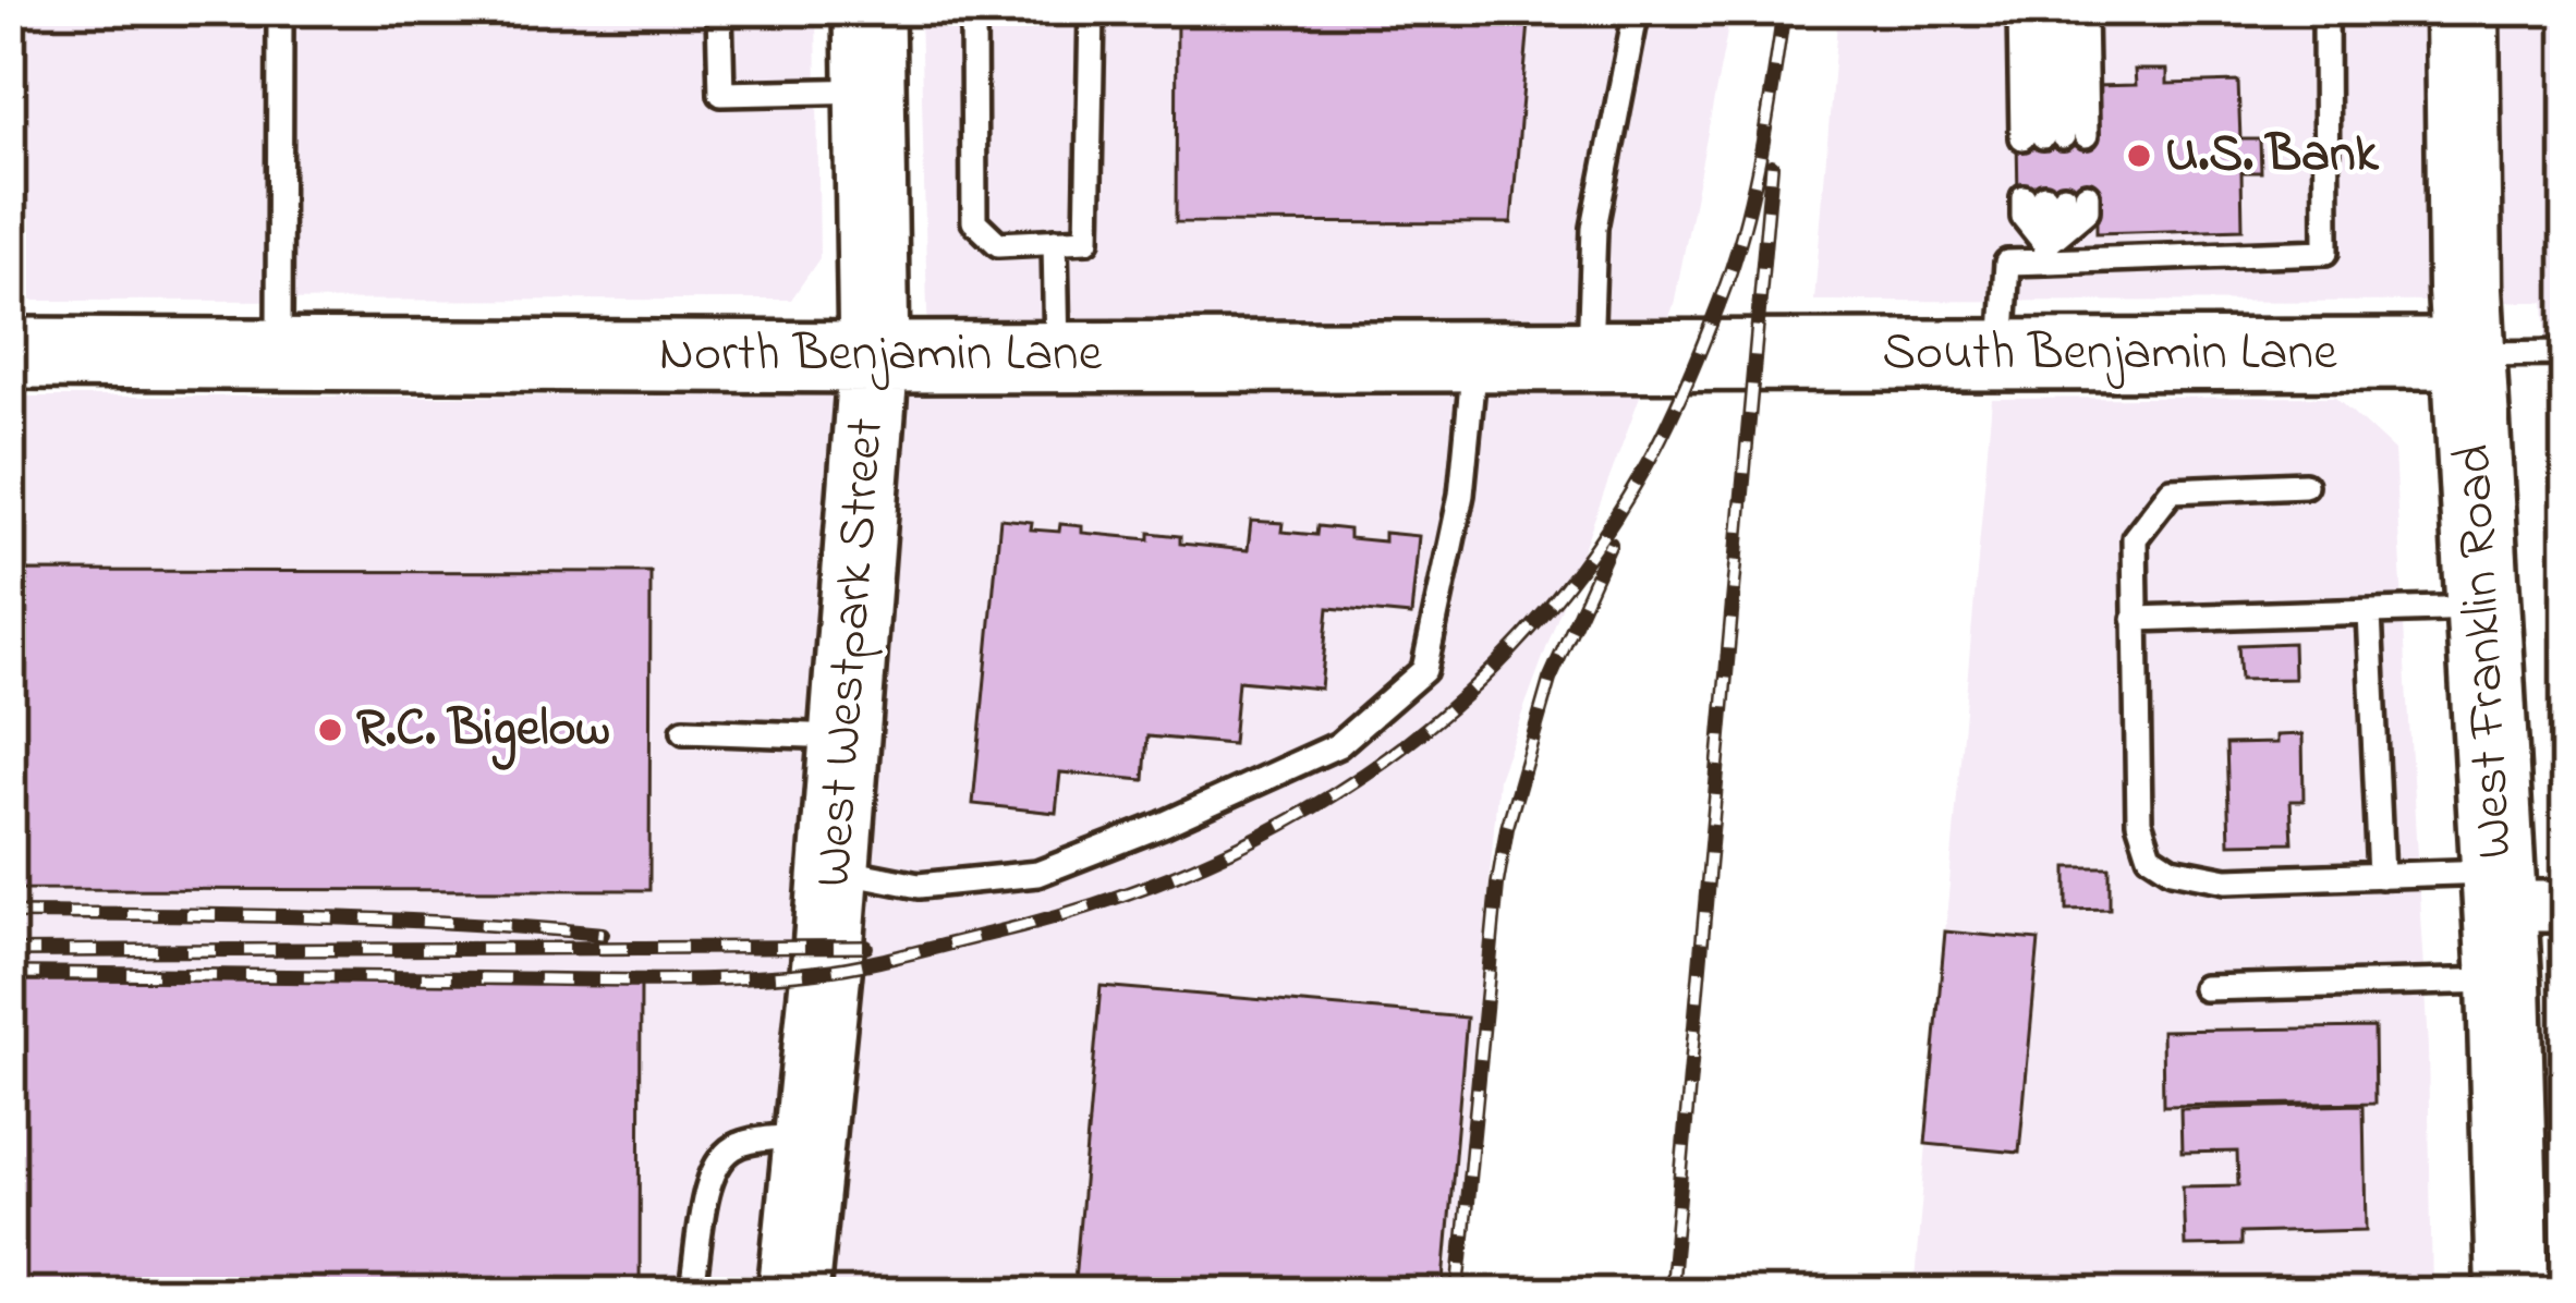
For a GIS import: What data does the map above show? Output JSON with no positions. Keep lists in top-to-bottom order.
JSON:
{
  "streets": {
    "main road": ["West Franklin Road"],
    "street": ["South Benjamin Lane", "North Benjamin Lane", "West Westpark Street"]
  },
  "crossings": [
    ["South Benjamin Lane", "North Benjamin Lane"],
    ["South Benjamin Lane", "West Franklin Road"],
    ["North Benjamin Lane", "West Westpark Street"]
  ],
  "places": ["U.S. Bank", "R.C. Bigelow"]
}
